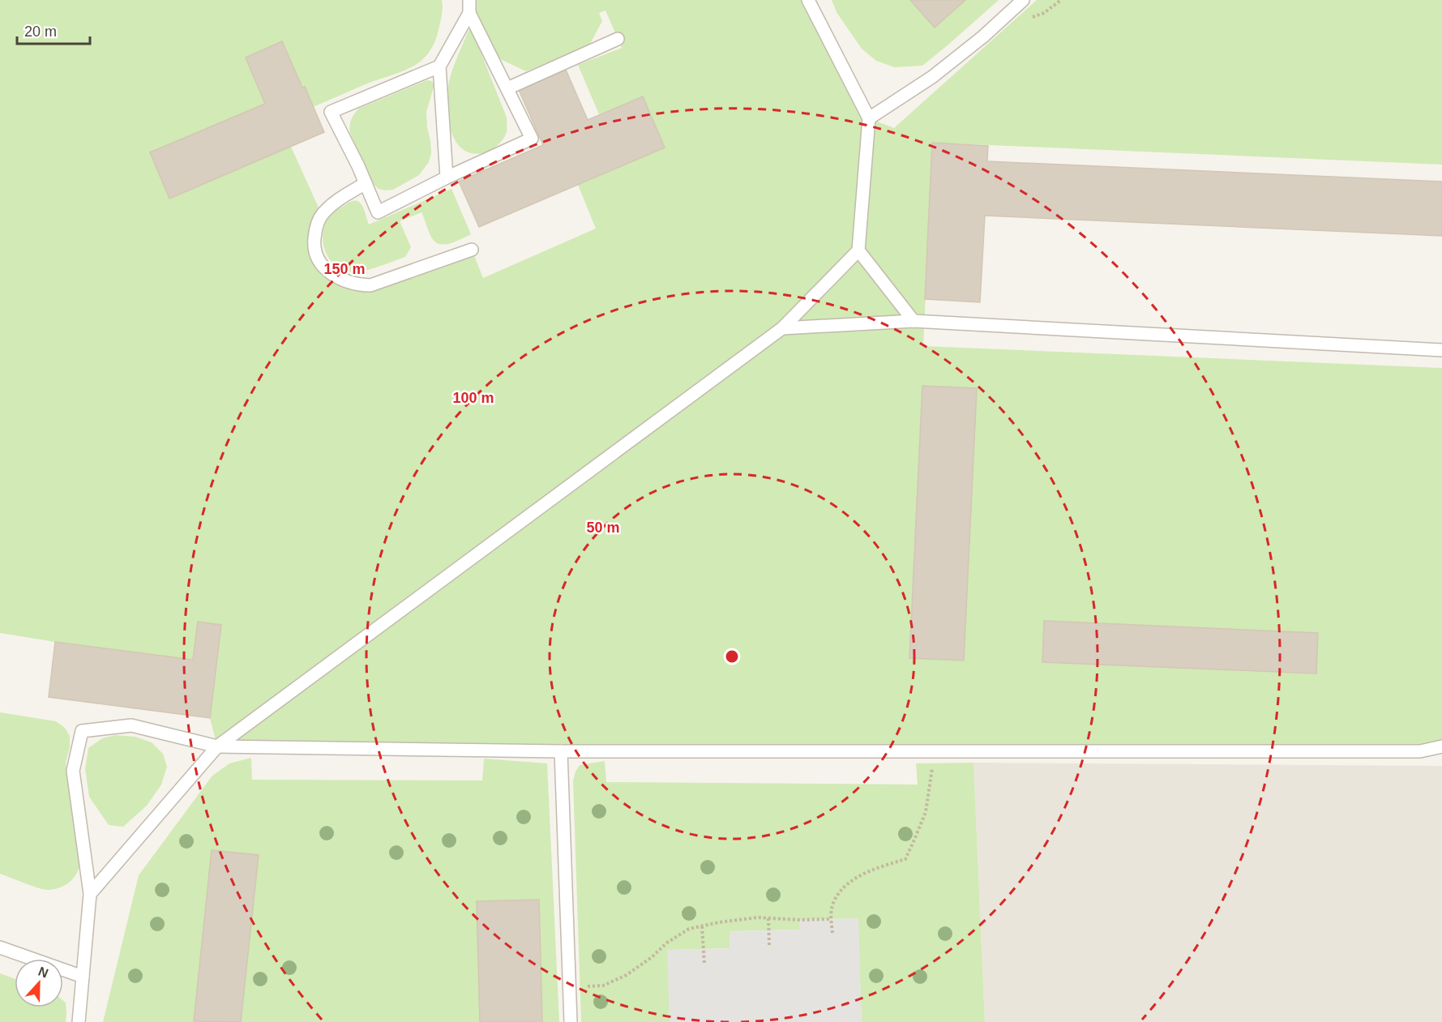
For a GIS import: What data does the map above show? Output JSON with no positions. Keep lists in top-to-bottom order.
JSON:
{
  "scale_bar": "20 m",
  "north": "top",
  "rings": ["150 m", "100 m", "50 m"]
}
